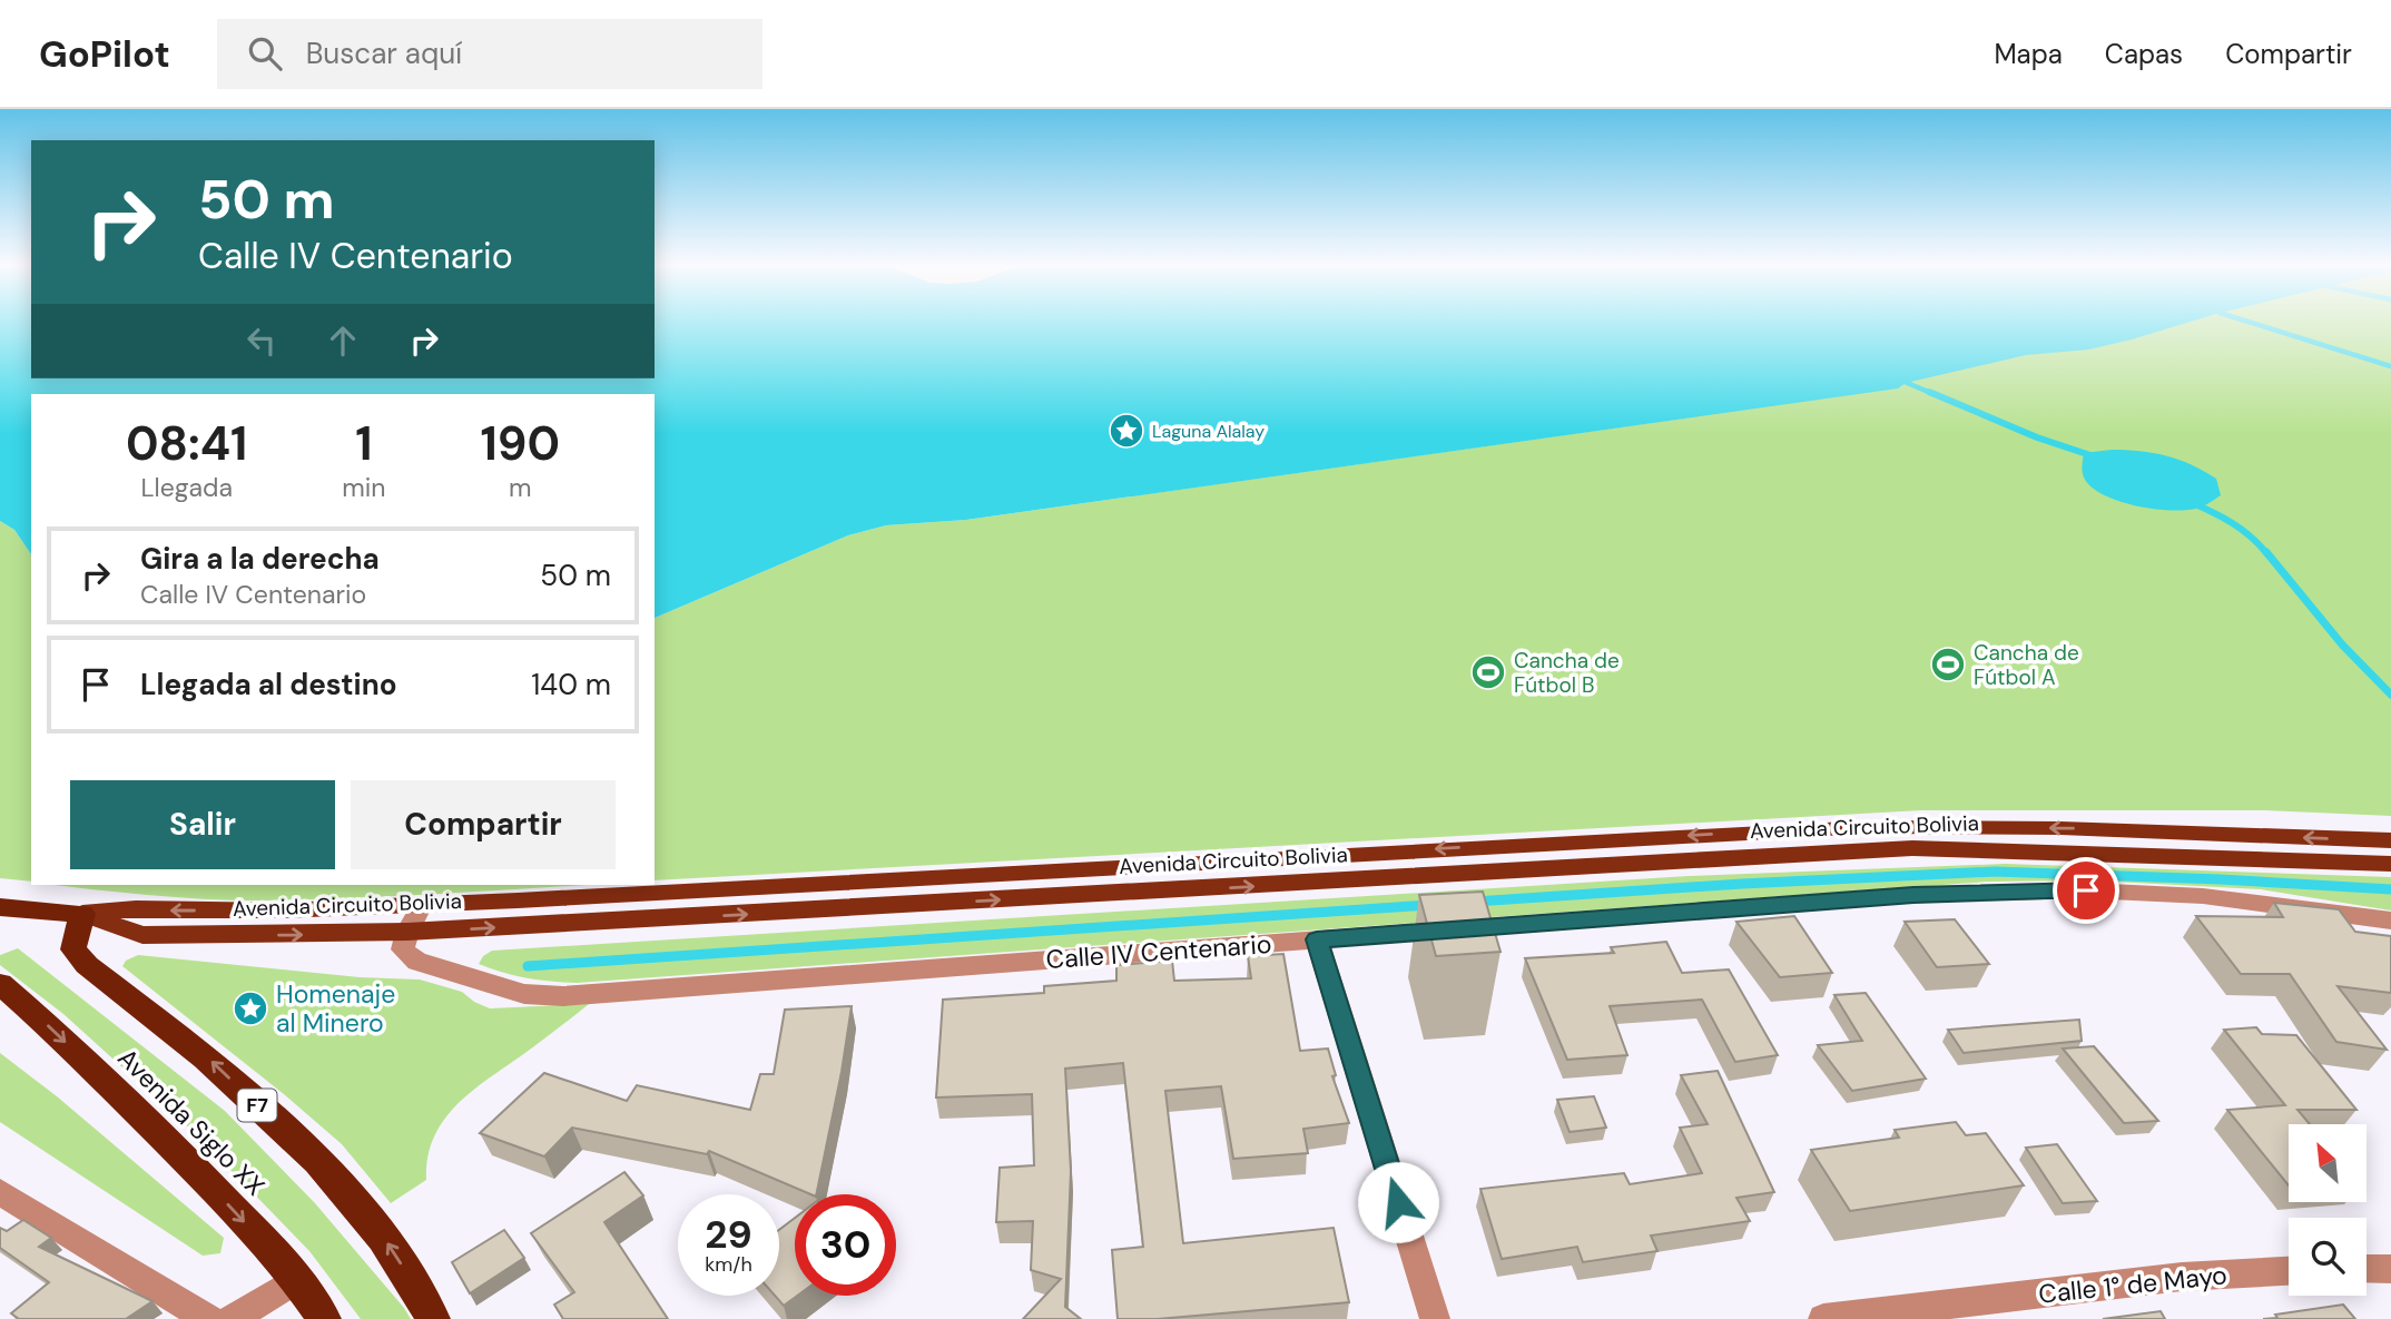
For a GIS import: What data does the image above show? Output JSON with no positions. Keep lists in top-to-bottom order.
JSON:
{
  "streets": {
    "highway": ["Avenida Circuito Bolivia", "F7", "Avenida Siglo XX"],
    "street": ["Calle IV Centenario", "Calle 1° de Mayo"]
  },
  "crossings": [
    ["Avenida Circuito Bolivia", "Calle IV Centenario"],
    ["Avenida Circuito Bolivia", "F7"]
  ],
  "places": {
    "place": ["Laguna Alalay", "Homenaje al Minero"],
    "sports": ["Cancha de Fútbol A", "Cancha de Fútbol B"]
  },
  "north": "top left",
  "page": {
    "header": "GoPilot",
    "search": "Buscar aquí",
    "nav": ["Mapa", "Capas", "Compartir"],
    "turn": ["50 m", "Calle IV Centenario"],
    "eta": [
      "08:41",
      "Llegada",
      "1",
      "min",
      "190",
      "m"
    ],
    "list": [
      {
        "name": "Gira a la derecha",
        "note": "Calle IV Centenario",
        "value": "50 m"
      },
      {
        "name": "Llegada al destino",
        "value": "140 m"
      }
    ],
    "buttons": ["Salir", "Compartir"],
    "speed": "29 km/h",
    "limit": "30"
  }
}
